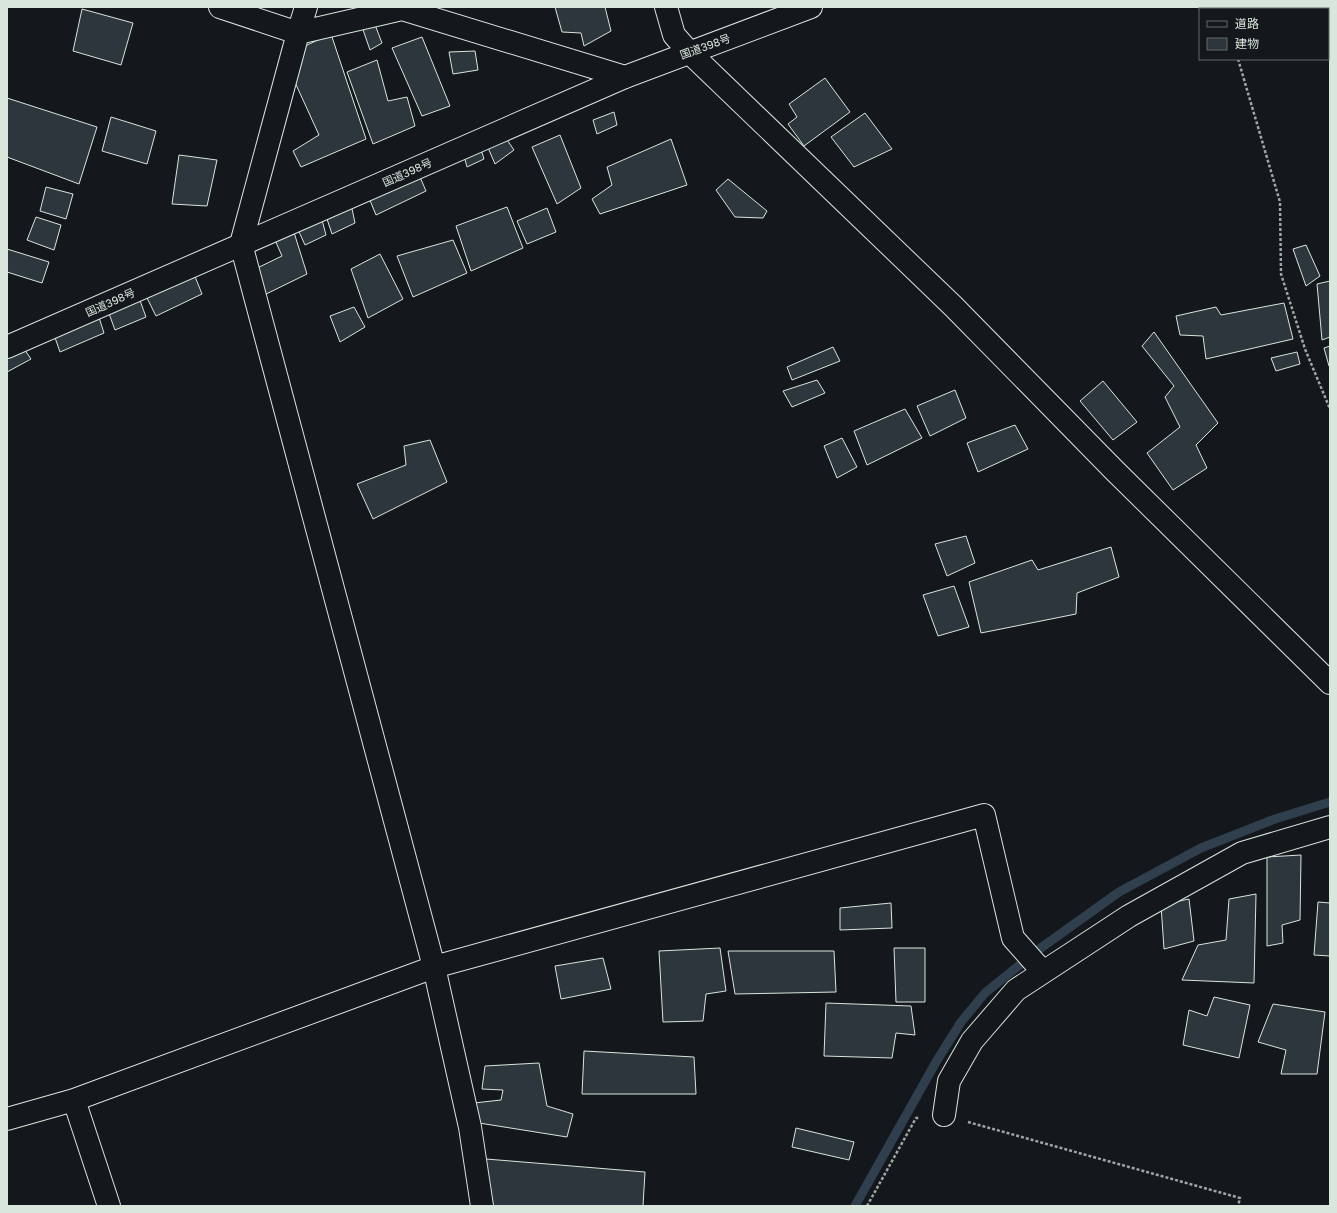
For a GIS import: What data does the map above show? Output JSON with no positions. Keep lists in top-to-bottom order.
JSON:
{
  "streets": {
    "main road": ["国道398号"]
  },
  "legend": ["道路", "建物"]
}
